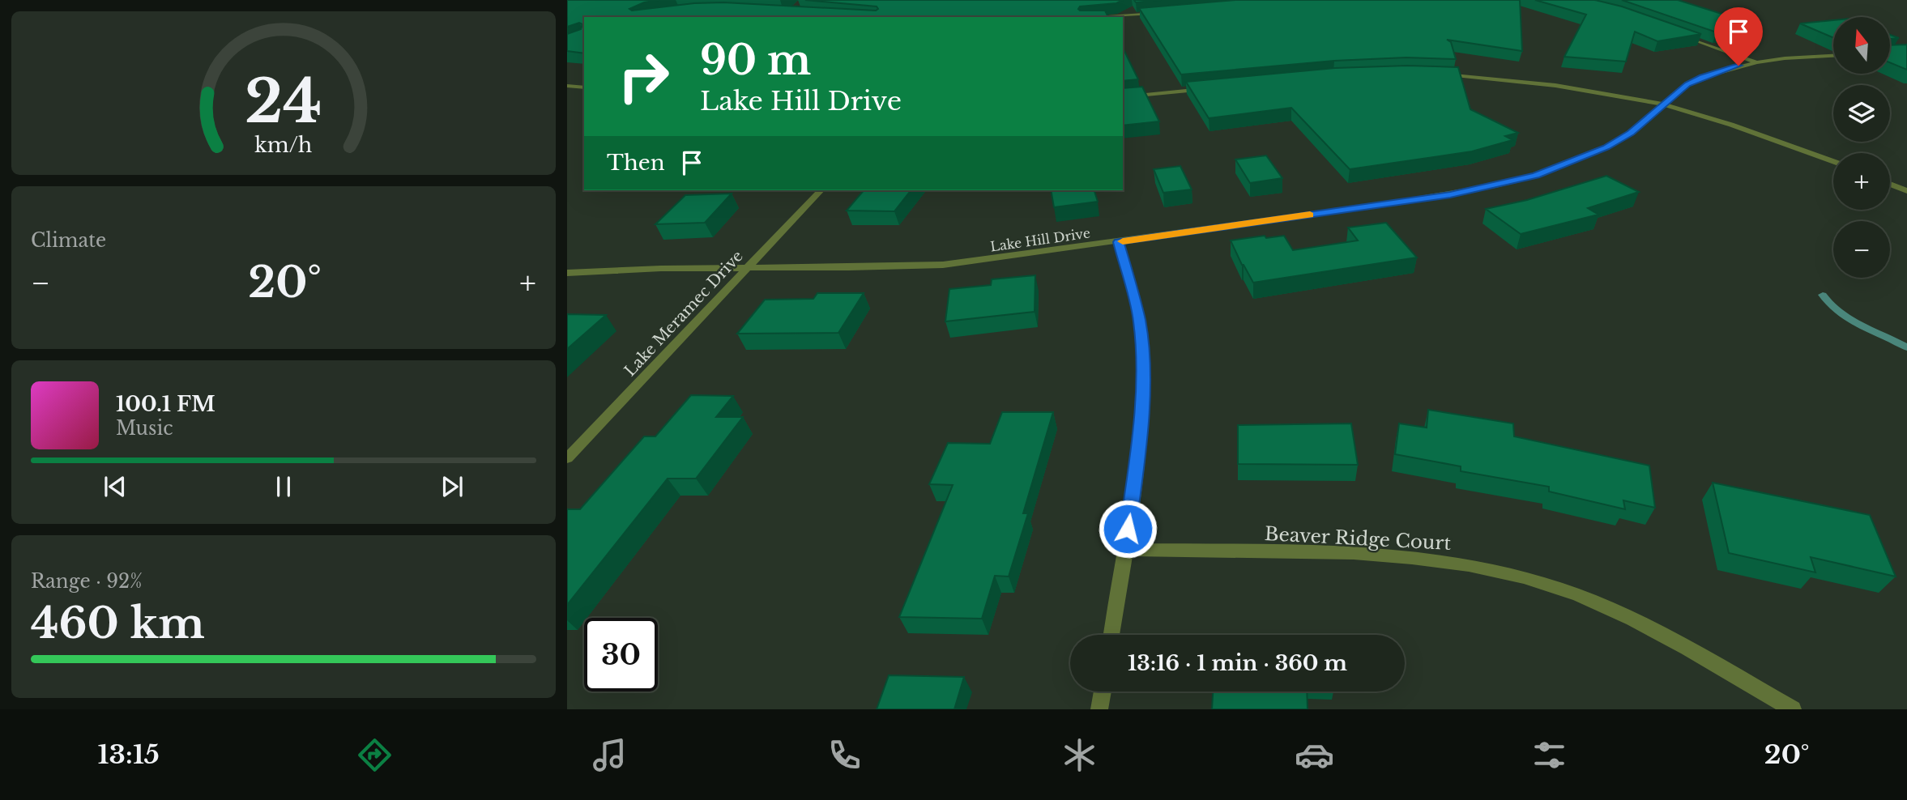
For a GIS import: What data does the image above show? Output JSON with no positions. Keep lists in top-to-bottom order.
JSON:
{
  "streets": {
    "street": ["Lake Hill Drive", "Lake Meramec Drive", "Beaver Ridge Court"]
  },
  "crossings": [
    ["Lake Hill Drive", "Lake Meramec Drive"]
  ],
  "north": "top",
  "page": {
    "map_buttons": ["+", "−"],
    "turn": ["90 m", "Lake Hill Drive"],
    "then": "Then",
    "tile": [
      "Climate",
      ["Range · 92%", "460 km"]
    ],
    "heat": ["−", "20°", "+"],
    "song": ["100.1 FM", "Music"],
    "limit": "30",
    "trip": "13:16 · 1 min · 360 m",
    "tabs": ["13:15", "20°"],
    "gauge": ["24", "km/h"]
  }
}
